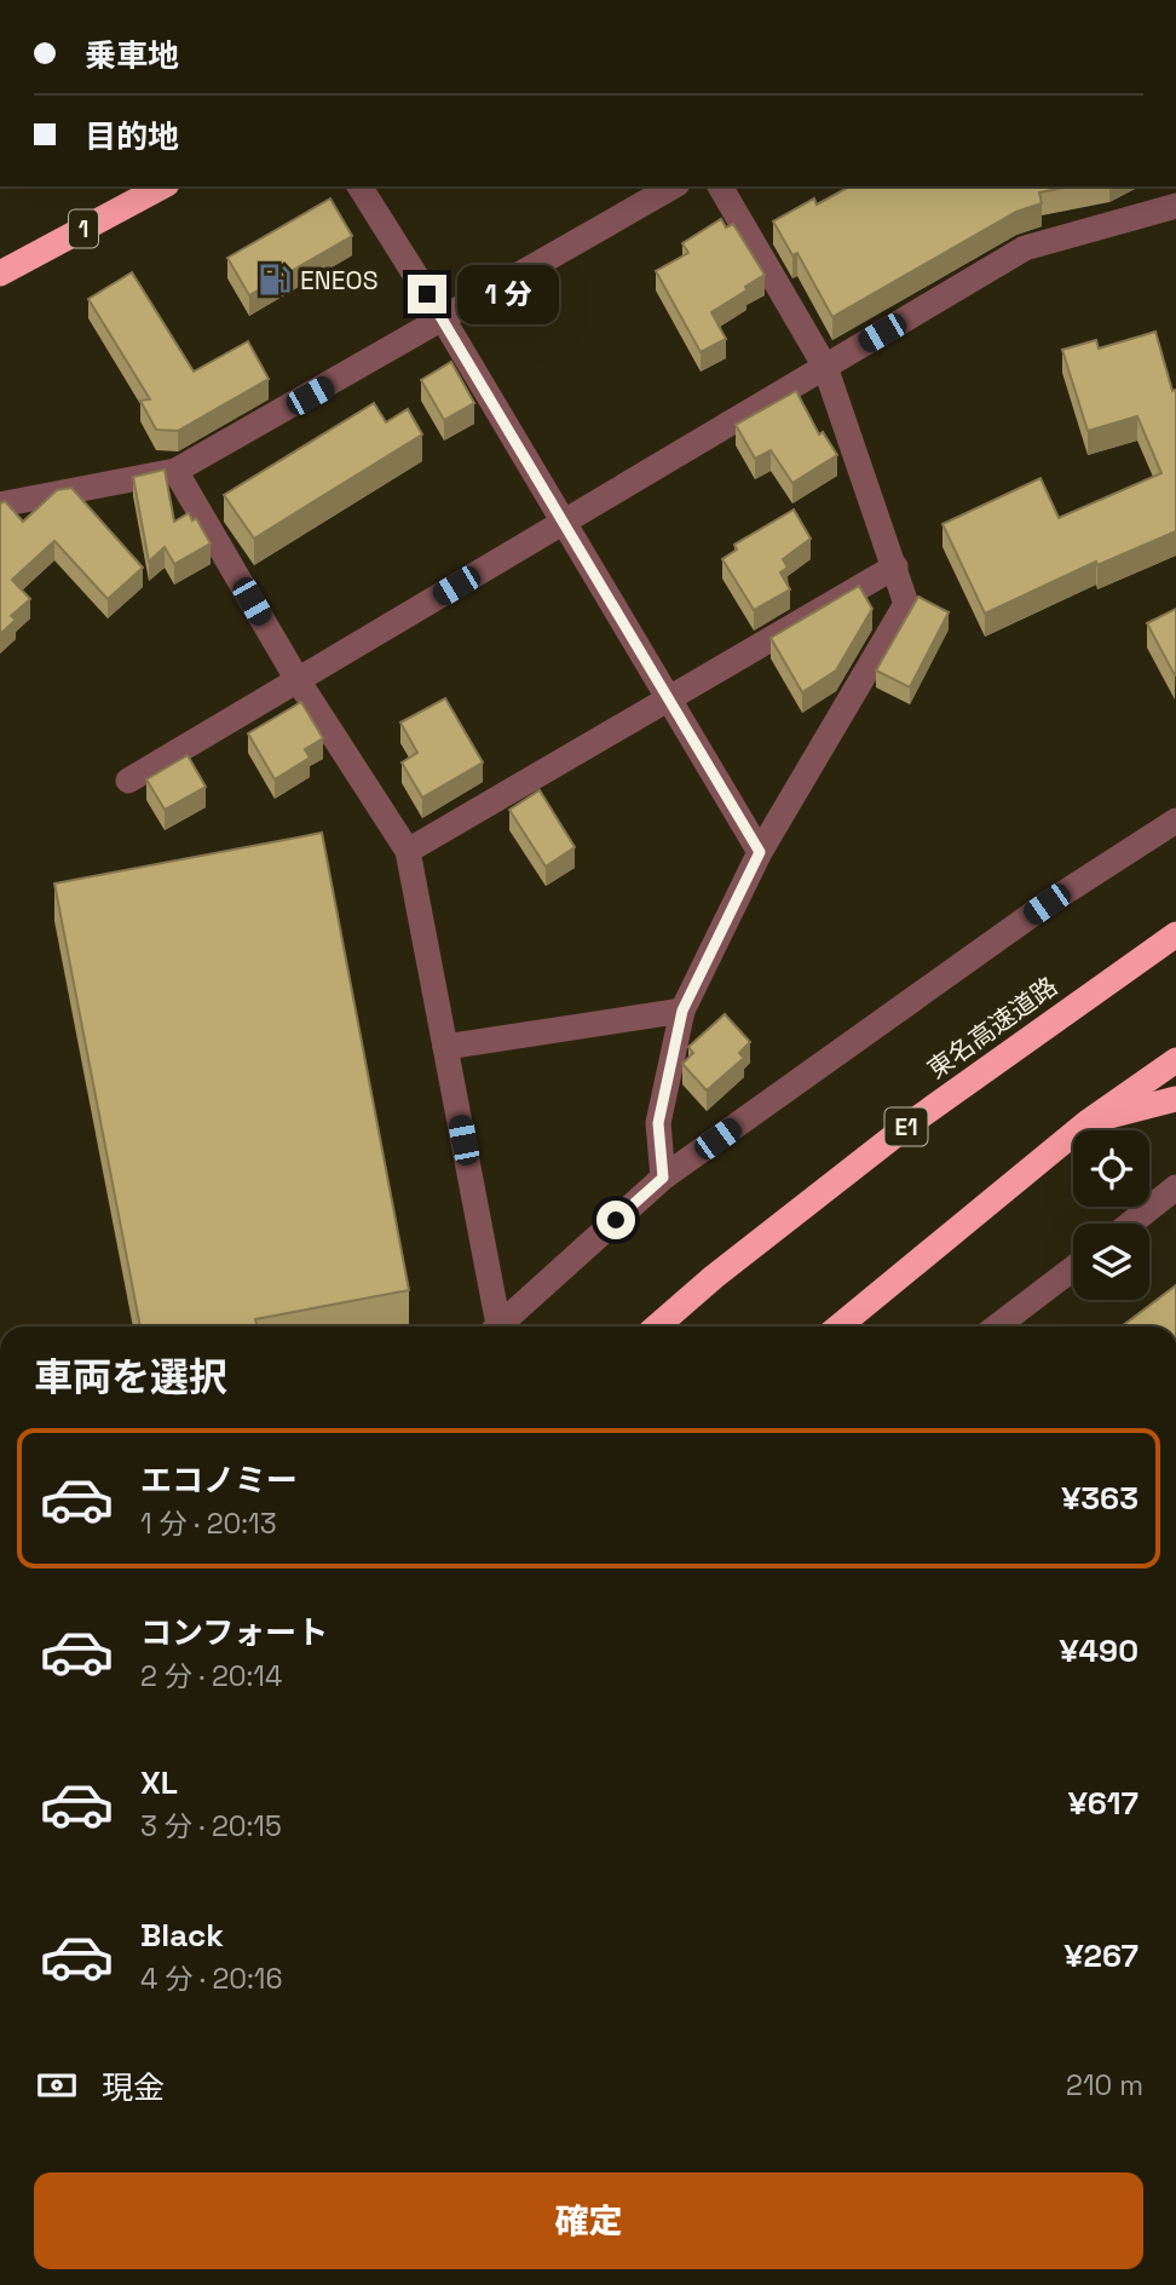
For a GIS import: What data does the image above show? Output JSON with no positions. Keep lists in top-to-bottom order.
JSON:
{
  "streets": {
    "highway": ["1", "東名高速道路", "E1"]
  },
  "places": {
    "fuel station": ["ENEOS"]
  },
  "page": {
    "banner": ["乗車地", "目的地"],
    "bubble": "1 分",
    "heading": "車両を選択",
    "list": [
      {
        "name": "エコノミー",
        "note": "1 分 · 20:13",
        "value": "¥363"
      },
      {
        "name": "コンフォート",
        "note": "2 分 · 20:14",
        "value": "¥490"
      },
      {
        "name": "XL",
        "note": "3 分 · 20:15",
        "value": "¥617"
      },
      {
        "name": "Black",
        "note": "4 分 · 20:16",
        "value": "¥267"
      }
    ],
    "pay": ["現金", "210 m"],
    "buttons": "確定"
  }
}
